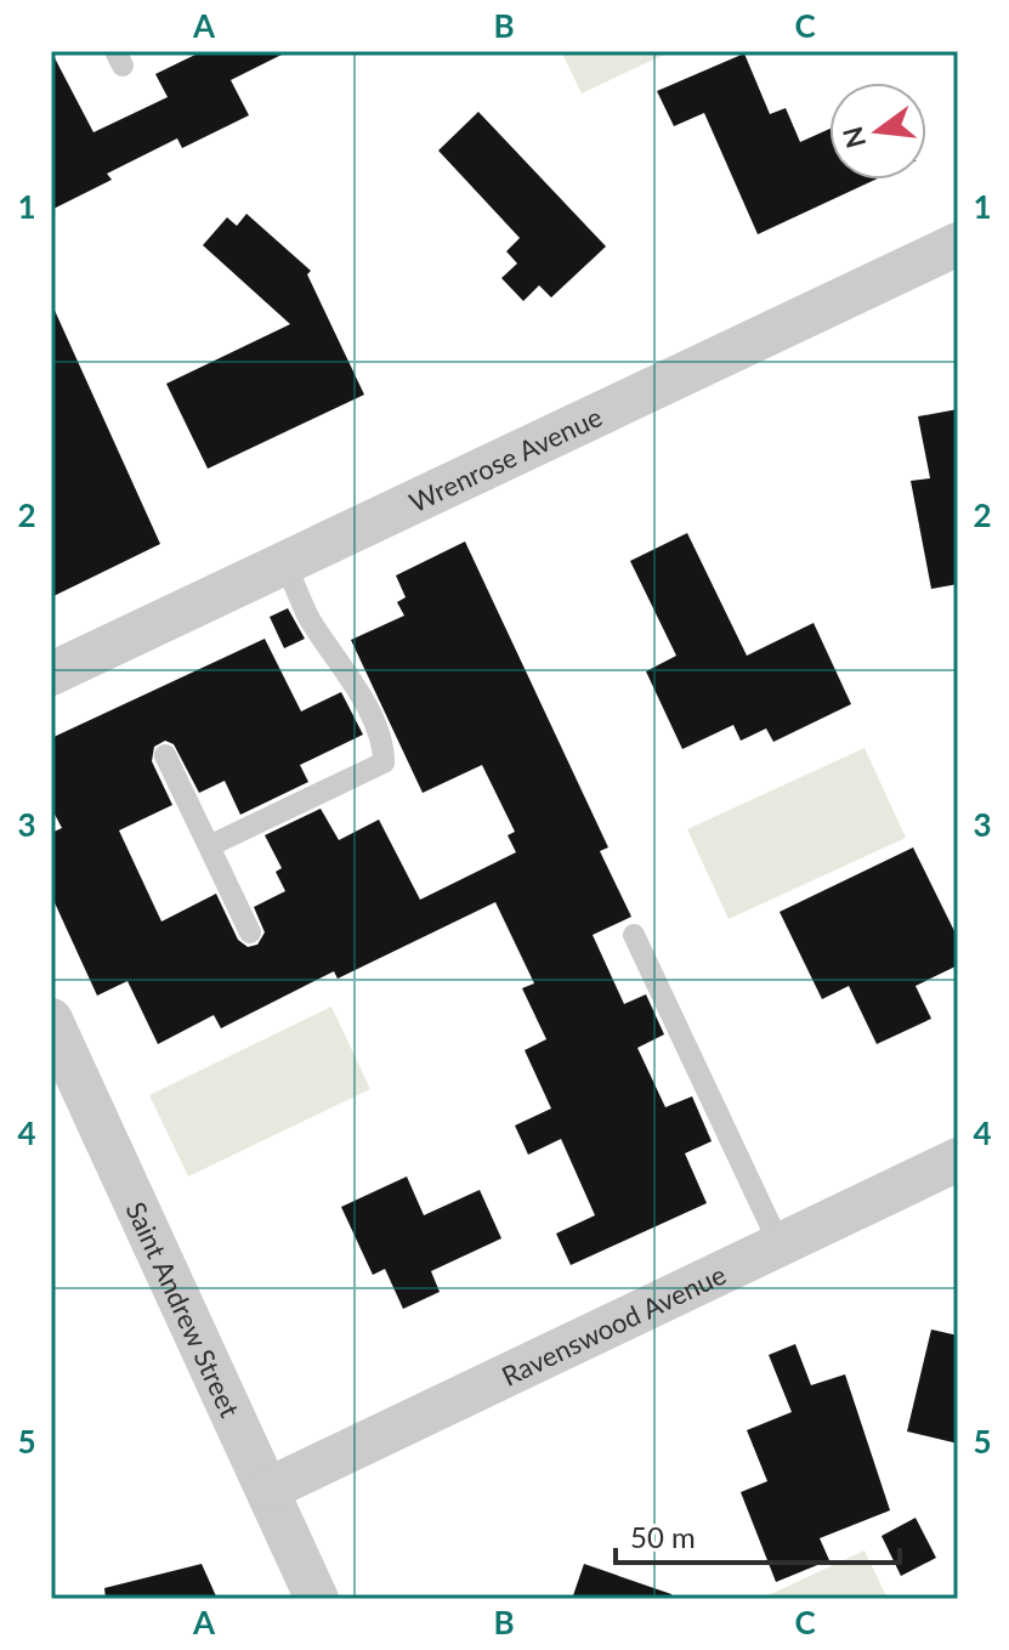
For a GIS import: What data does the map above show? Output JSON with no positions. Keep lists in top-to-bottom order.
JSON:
{
  "streets": {
    "street": ["Wrenrose Avenue", "Saint Andrew Street", "Ravenswood Avenue"]
  },
  "crossings": [
    ["Saint Andrew Street", "Ravenswood Avenue"]
  ],
  "scale_bar": "50 m",
  "north": "left",
  "grid": {
    "columns": ["A", "B", "C"],
    "rows": [
      "1",
      "2",
      "3",
      "4",
      "5"
    ]
  }
}
